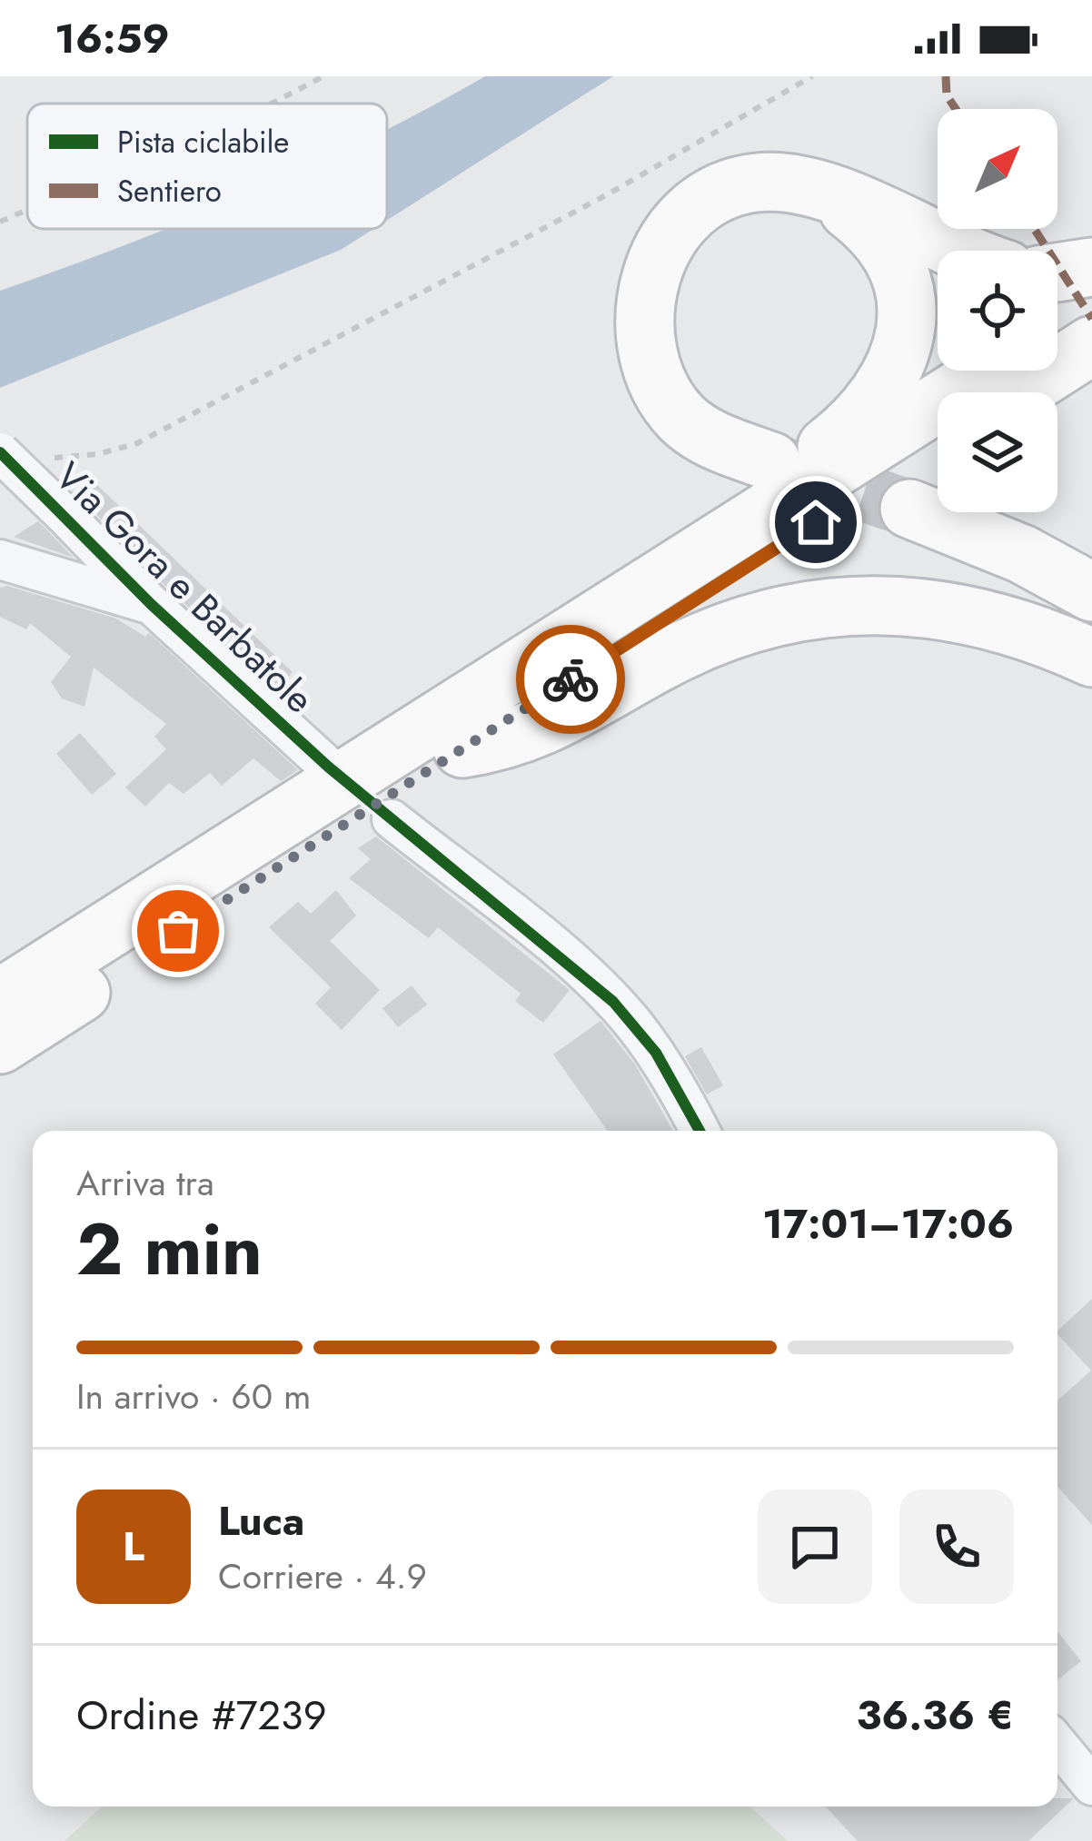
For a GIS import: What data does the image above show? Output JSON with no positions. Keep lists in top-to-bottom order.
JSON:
{
  "streets": {
    "street": ["Via Gora e Barbatole"]
  },
  "legend": ["Pista ciclabile", "Sentiero"],
  "north": "top right",
  "page": {
    "status": "16:59",
    "heading": ["2 min", "Arriva tra", "17:01–17:06"],
    "panel": [
      "Luca",
      "Corriere · 4.9",
      "Ordine #7239",
      "36.36 €"
    ],
    "bar": "In arrivo · 60 m",
    "round": "L"
  }
}
